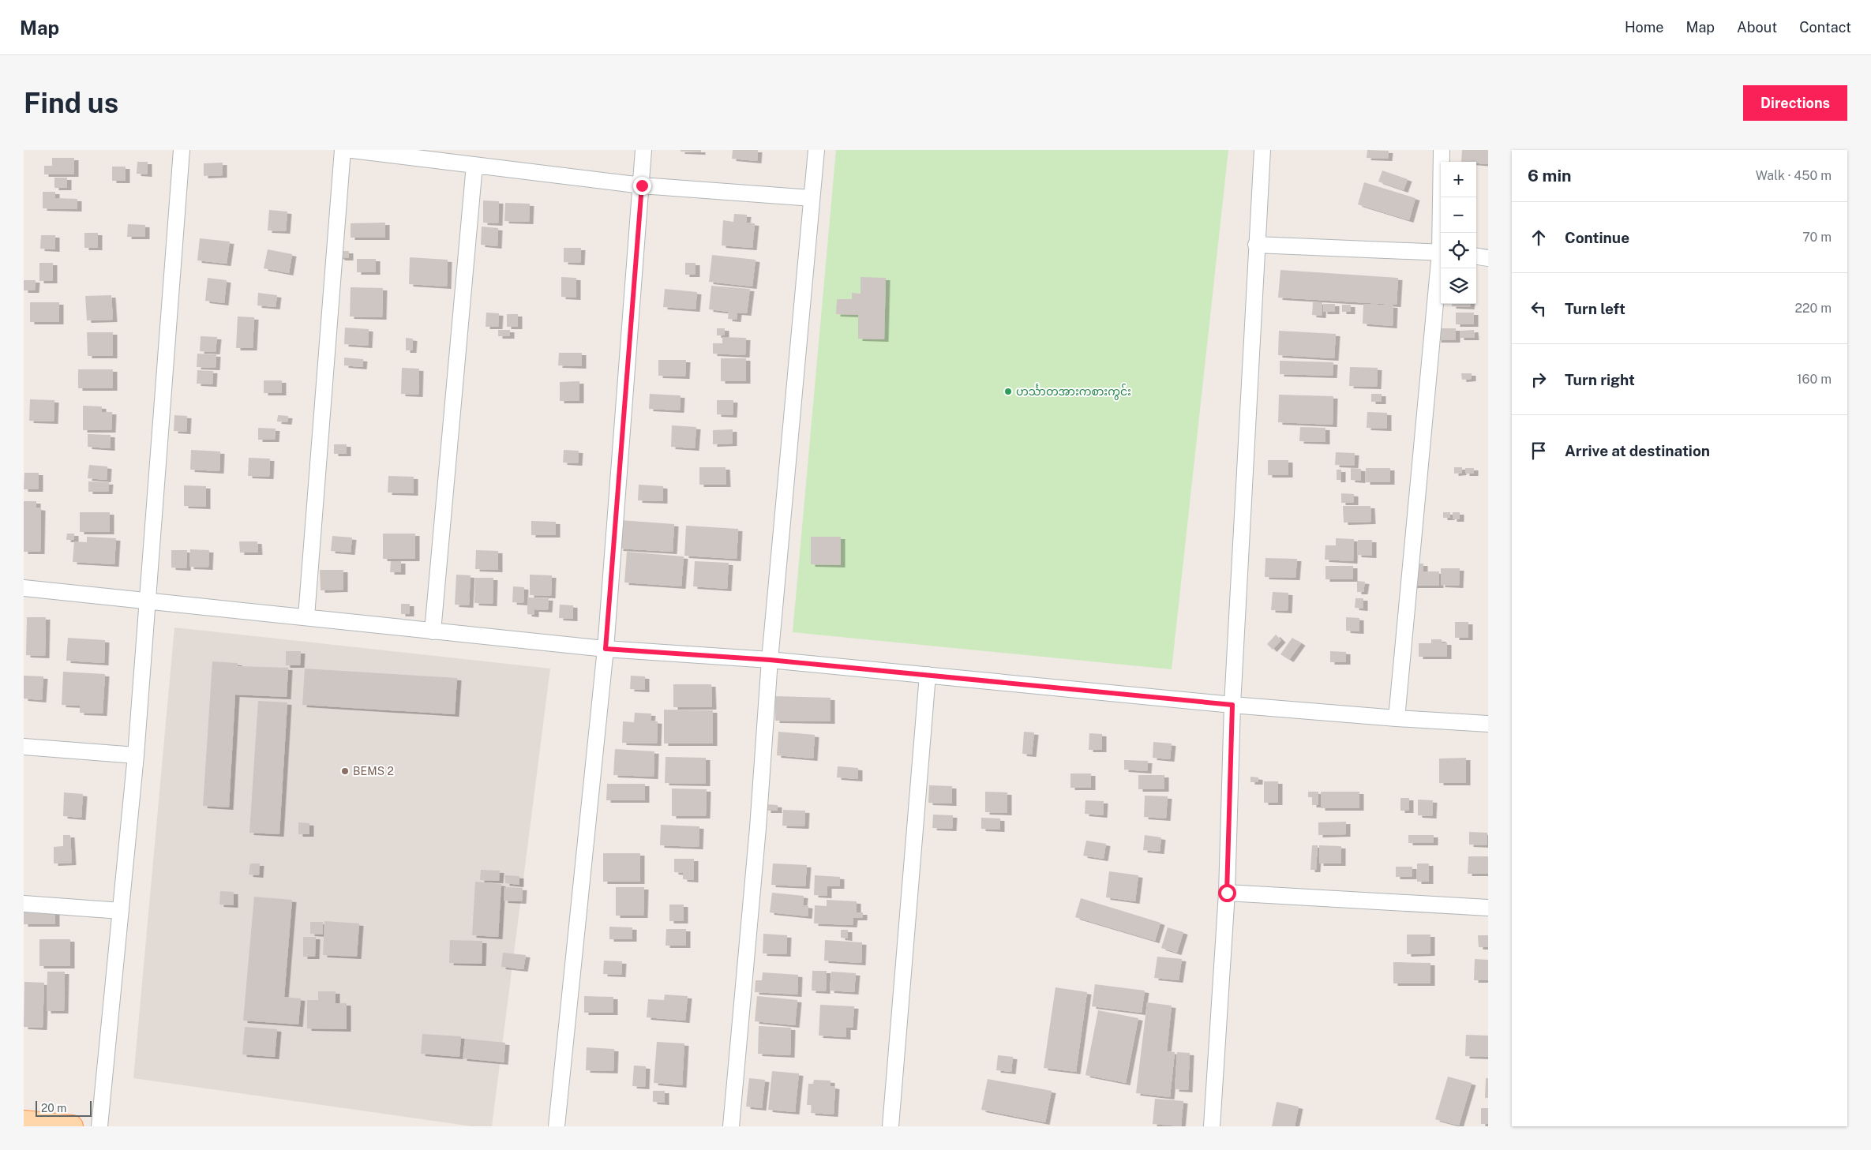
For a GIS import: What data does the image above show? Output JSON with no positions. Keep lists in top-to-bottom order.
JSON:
{
  "places": ["ဟင်္သာတအားကစားကွင်း", "BEMS 2"],
  "scale_bar": "20 m",
  "page": {
    "header": "Map",
    "nav": [
      "Home",
      "Map",
      "About",
      "Contact"
    ],
    "buttons": "Directions",
    "title": "Find us",
    "heading": ["6 min", "Walk · 450 m"],
    "map_buttons": ["+", "−"],
    "list": [
      ["Continue", "70 m"],
      ["Turn left", "220 m"],
      ["Turn right", "160 m"],
      "Arrive at destination"
    ],
    "scale": "20 m"
  }
}
